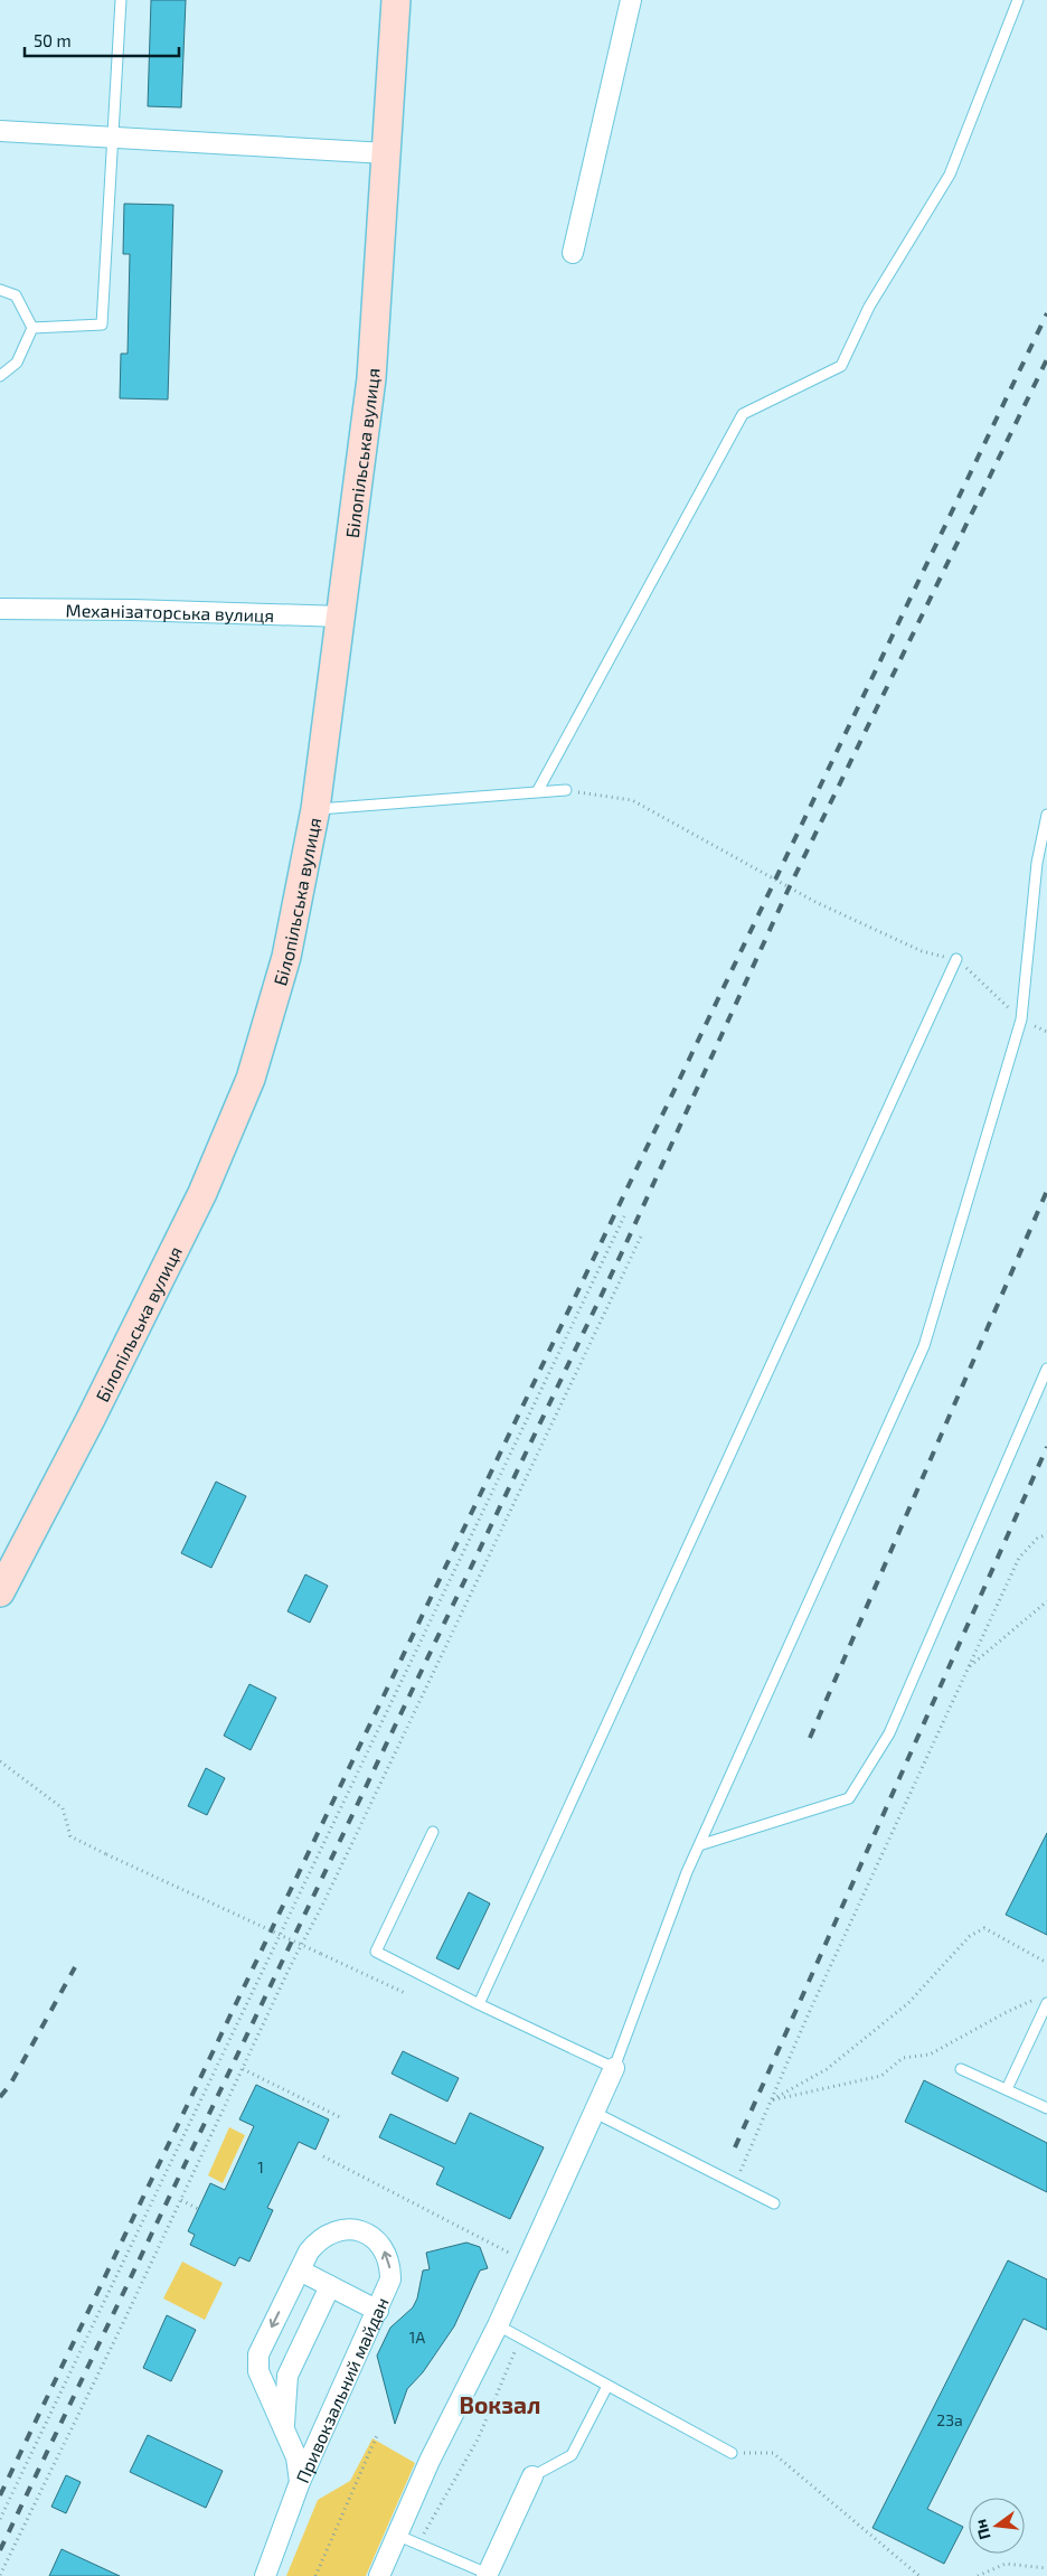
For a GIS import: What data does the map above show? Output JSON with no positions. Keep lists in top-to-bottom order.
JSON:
{
  "streets": {
    "main road": ["Білопільська вулиця"],
    "street": ["Механізаторська вулиця", "Привокзальний майдан"]
  },
  "crossings": [
    ["Білопільська вулиця", "Механізаторська вулиця"]
  ],
  "districts": ["Вокзал"],
  "house_numbers": ["1", "1А", "23а"],
  "scale_bar": "50 m",
  "north": "left"
}
